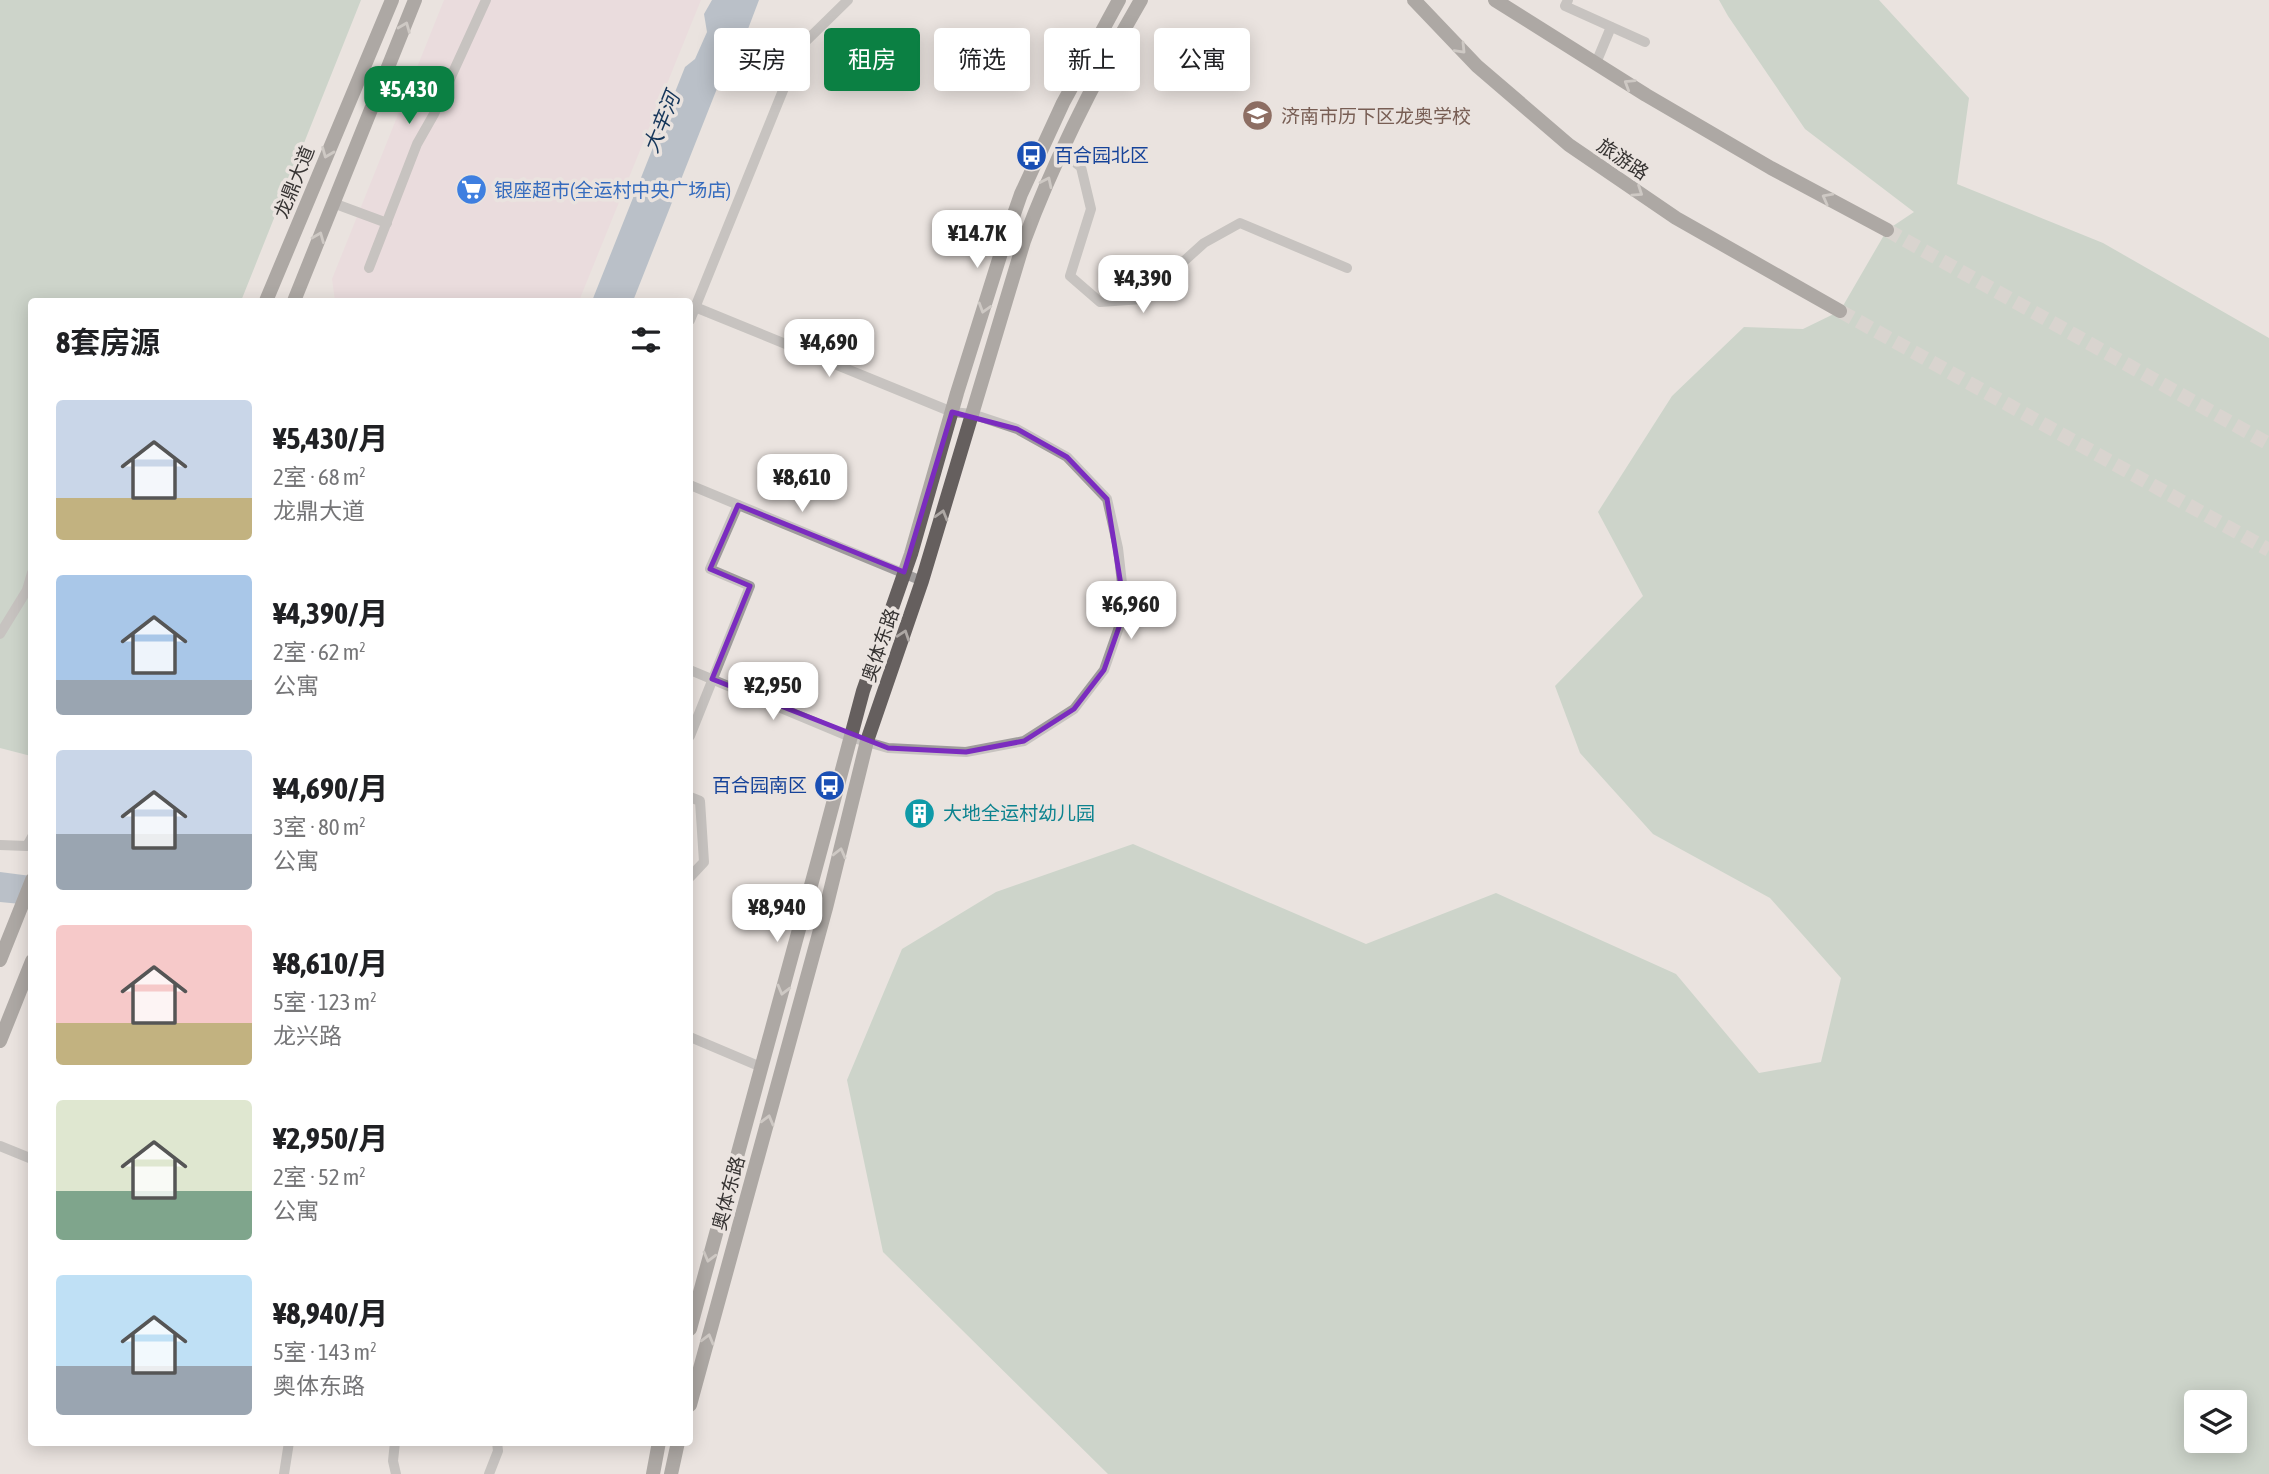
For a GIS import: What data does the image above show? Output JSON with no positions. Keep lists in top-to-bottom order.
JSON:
{
  "streets": {
    "main road": ["旅游路", "龙鼎大道", "奥体东路"]
  },
  "water": ["大辛河"],
  "places": {
    "school or university": ["济南市历下区龙奥学校"],
    "bus stop": ["百合园北区", "百合园南区"],
    "supermarket": ["银座超市(全运村中央广场店)"],
    "building": ["大地全运村幼儿园"]
  },
  "page": {
    "chip": [
      "买房",
      "租房",
      "筛选",
      "新上",
      "公寓"
    ],
    "price": [
      "¥5,430",
      "¥14.7K",
      "¥4,390",
      "¥4,690",
      "¥8,610",
      "¥6,960",
      "¥2,950",
      "¥8,940"
    ],
    "heading": "8套房源",
    "list": [
      {
        "name": "¥5,430/月",
        "note": "2室 · 68 m² · 龙鼎大道"
      },
      {
        "name": "¥4,390/月",
        "note": "2室 · 62 m² · 公寓"
      },
      {
        "name": "¥4,690/月",
        "note": "3室 · 80 m² · 公寓"
      },
      {
        "name": "¥8,610/月",
        "note": "5室 · 123 m² · 龙兴路"
      },
      {
        "name": "¥2,950/月",
        "note": "2室 · 52 m² · 公寓"
      },
      {
        "name": "¥8,940/月",
        "note": "5室 · 143 m² · 奥体东路"
      }
    ]
  }
}
